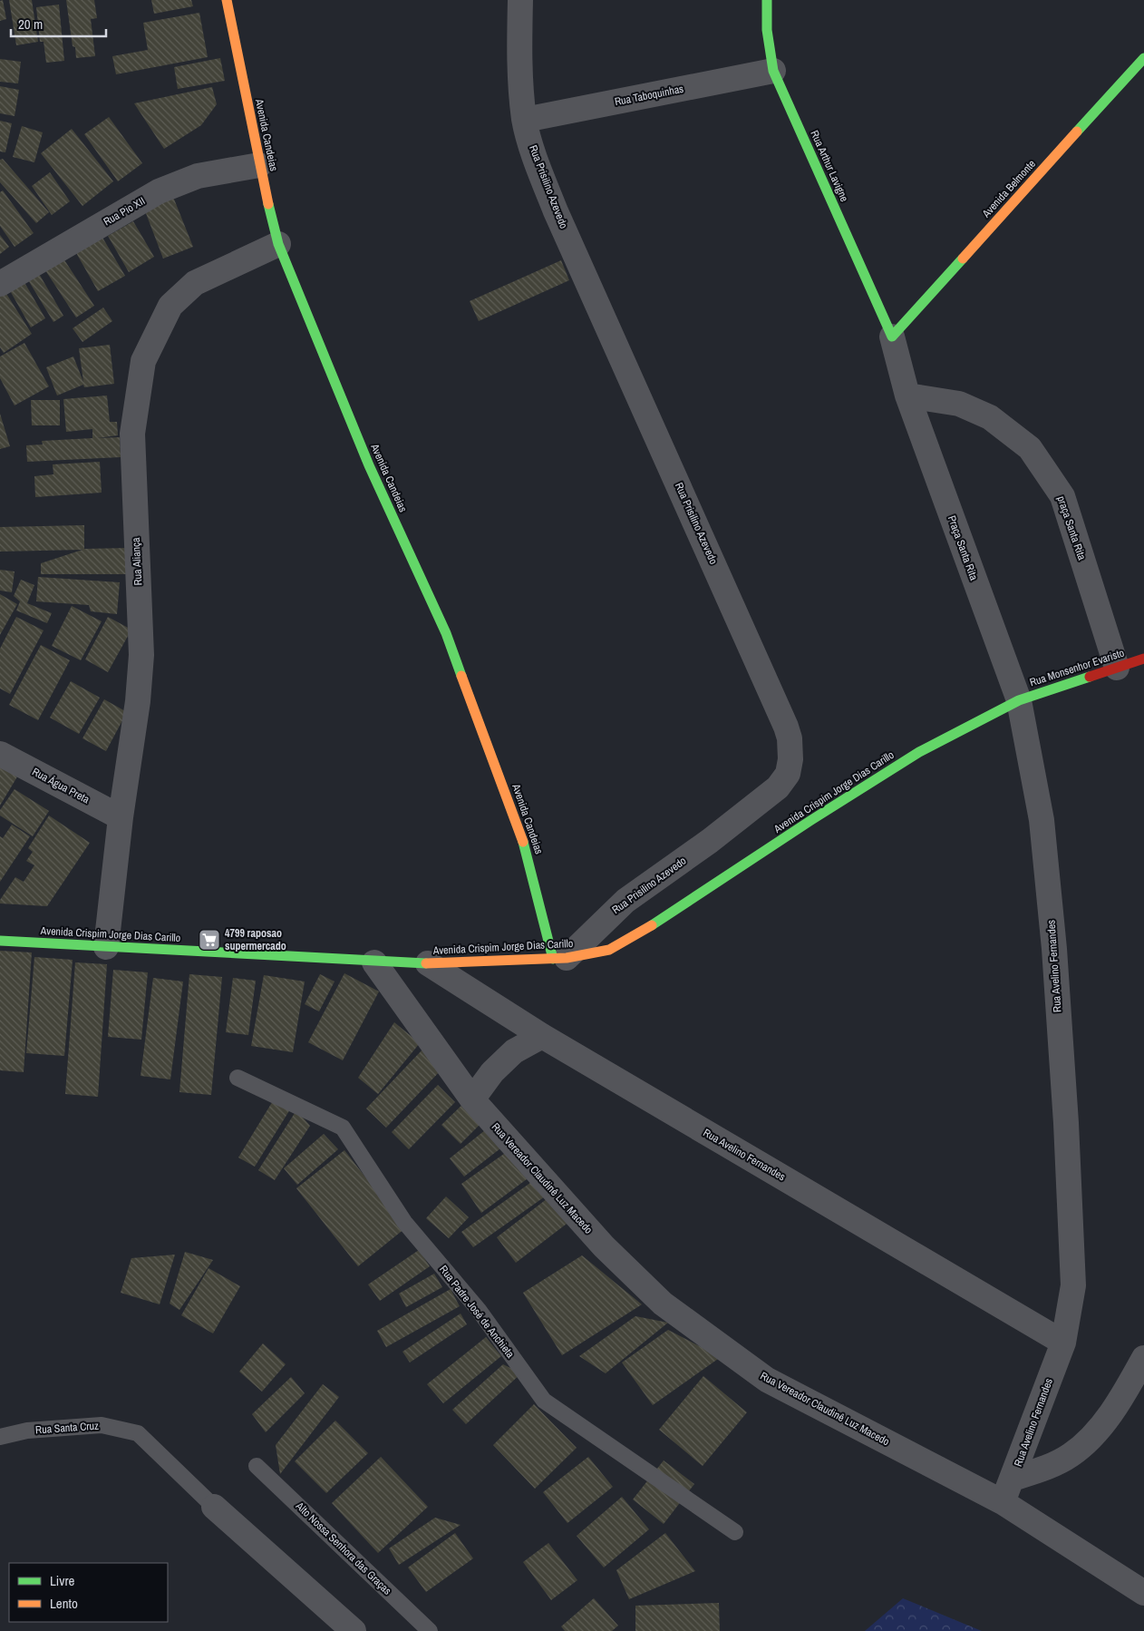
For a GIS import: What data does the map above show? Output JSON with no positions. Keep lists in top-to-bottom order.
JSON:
{
  "streets": {
    "street": [
      "Rua Taboquinhas",
      "Avenida Candeias",
      "Rua Arthur Lavigne",
      "Rua Prisilino Azevedo",
      "Avenida Belmonte",
      "Rua Pio XII",
      "praça Santa Rita",
      "Praça Santa Rita",
      "Rua Aliança",
      "Rua Monsenhor Evaristo",
      "Rua Água Preta",
      "Avenida Crispim Jorge Dias Carillo",
      "Rua Avelino Fernandes",
      "Rua Vereador Claudinê Luz Macedo"
    ],
    "lane": ["Rua Padre José de Anchieta", "Rua Santa Cruz", "Alto Nossa Senhora das Graças"]
  },
  "crossings": [
    ["Rua Taboquinhas", "Rua Arthur Lavigne"],
    ["Rua Taboquinhas", "Rua Prisilino Azevedo"],
    ["Avenida Candeias", "Rua Prisilino Azevedo"],
    ["Avenida Candeias", "Rua Pio XII"],
    ["Avenida Candeias", "Rua Aliança"],
    ["Avenida Candeias", "Avenida Crispim Jorge Dias Carillo"],
    ["Rua Arthur Lavigne", "Avenida Belmonte"],
    ["Rua Arthur Lavigne", "Praça Santa Rita"],
    ["Rua Prisilino Azevedo", "Avenida Crispim Jorge Dias Carillo"],
    ["Avenida Belmonte", "Praça Santa Rita"],
    ["praça Santa Rita", "Praça Santa Rita"],
    ["praça Santa Rita", "Rua Monsenhor Evaristo"],
    ["Praça Santa Rita", "Rua Monsenhor Evaristo"],
    ["Praça Santa Rita", "Avenida Crispim Jorge Dias Carillo"],
    ["Praça Santa Rita", "Rua Avelino Fernandes"],
    ["Rua Aliança", "Rua Água Preta"],
    ["Rua Aliança", "Avenida Crispim Jorge Dias Carillo"],
    ["Rua Monsenhor Evaristo", "Avenida Crispim Jorge Dias Carillo"],
    ["Rua Monsenhor Evaristo", "Rua Avelino Fernandes"],
    ["Avenida Crispim Jorge Dias Carillo", "Rua Avelino Fernandes"],
    ["Avenida Crispim Jorge Dias Carillo", "Rua Vereador Claudinê Luz Macedo"],
    ["Rua Avelino Fernandes", "Rua Vereador Claudinê Luz Macedo"]
  ],
  "places": {
    "supermarket": ["4799 raposao supermercado"]
  },
  "legend": ["Livre", "Lento"],
  "scale_bar": "20 m"
}
